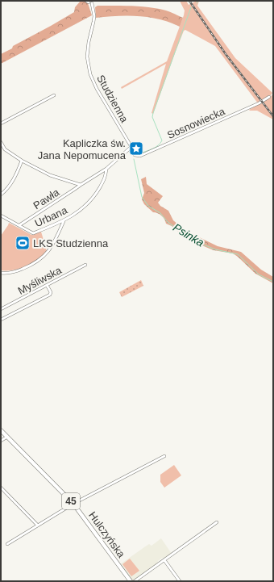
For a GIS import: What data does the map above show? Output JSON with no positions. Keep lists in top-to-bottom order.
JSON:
{
  "streets": {
    "main road": ["45", "Hulczyńska"],
    "street": [
      "Studzienna",
      "Sosnowiecka",
      "Pawła",
      "Urbana",
      "Myśliwska"
    ]
  },
  "crossings": [
    ["Studzienna", "Sosnowiecka"],
    ["Studzienna", "Pawła"],
    ["Pawła", "Urbana"]
  ],
  "water": ["Psinka"],
  "places": {
    "place": ["Kapliczka św. Jana Nepomucena"],
    "sports": ["LKS Studzienna"]
  }
}
